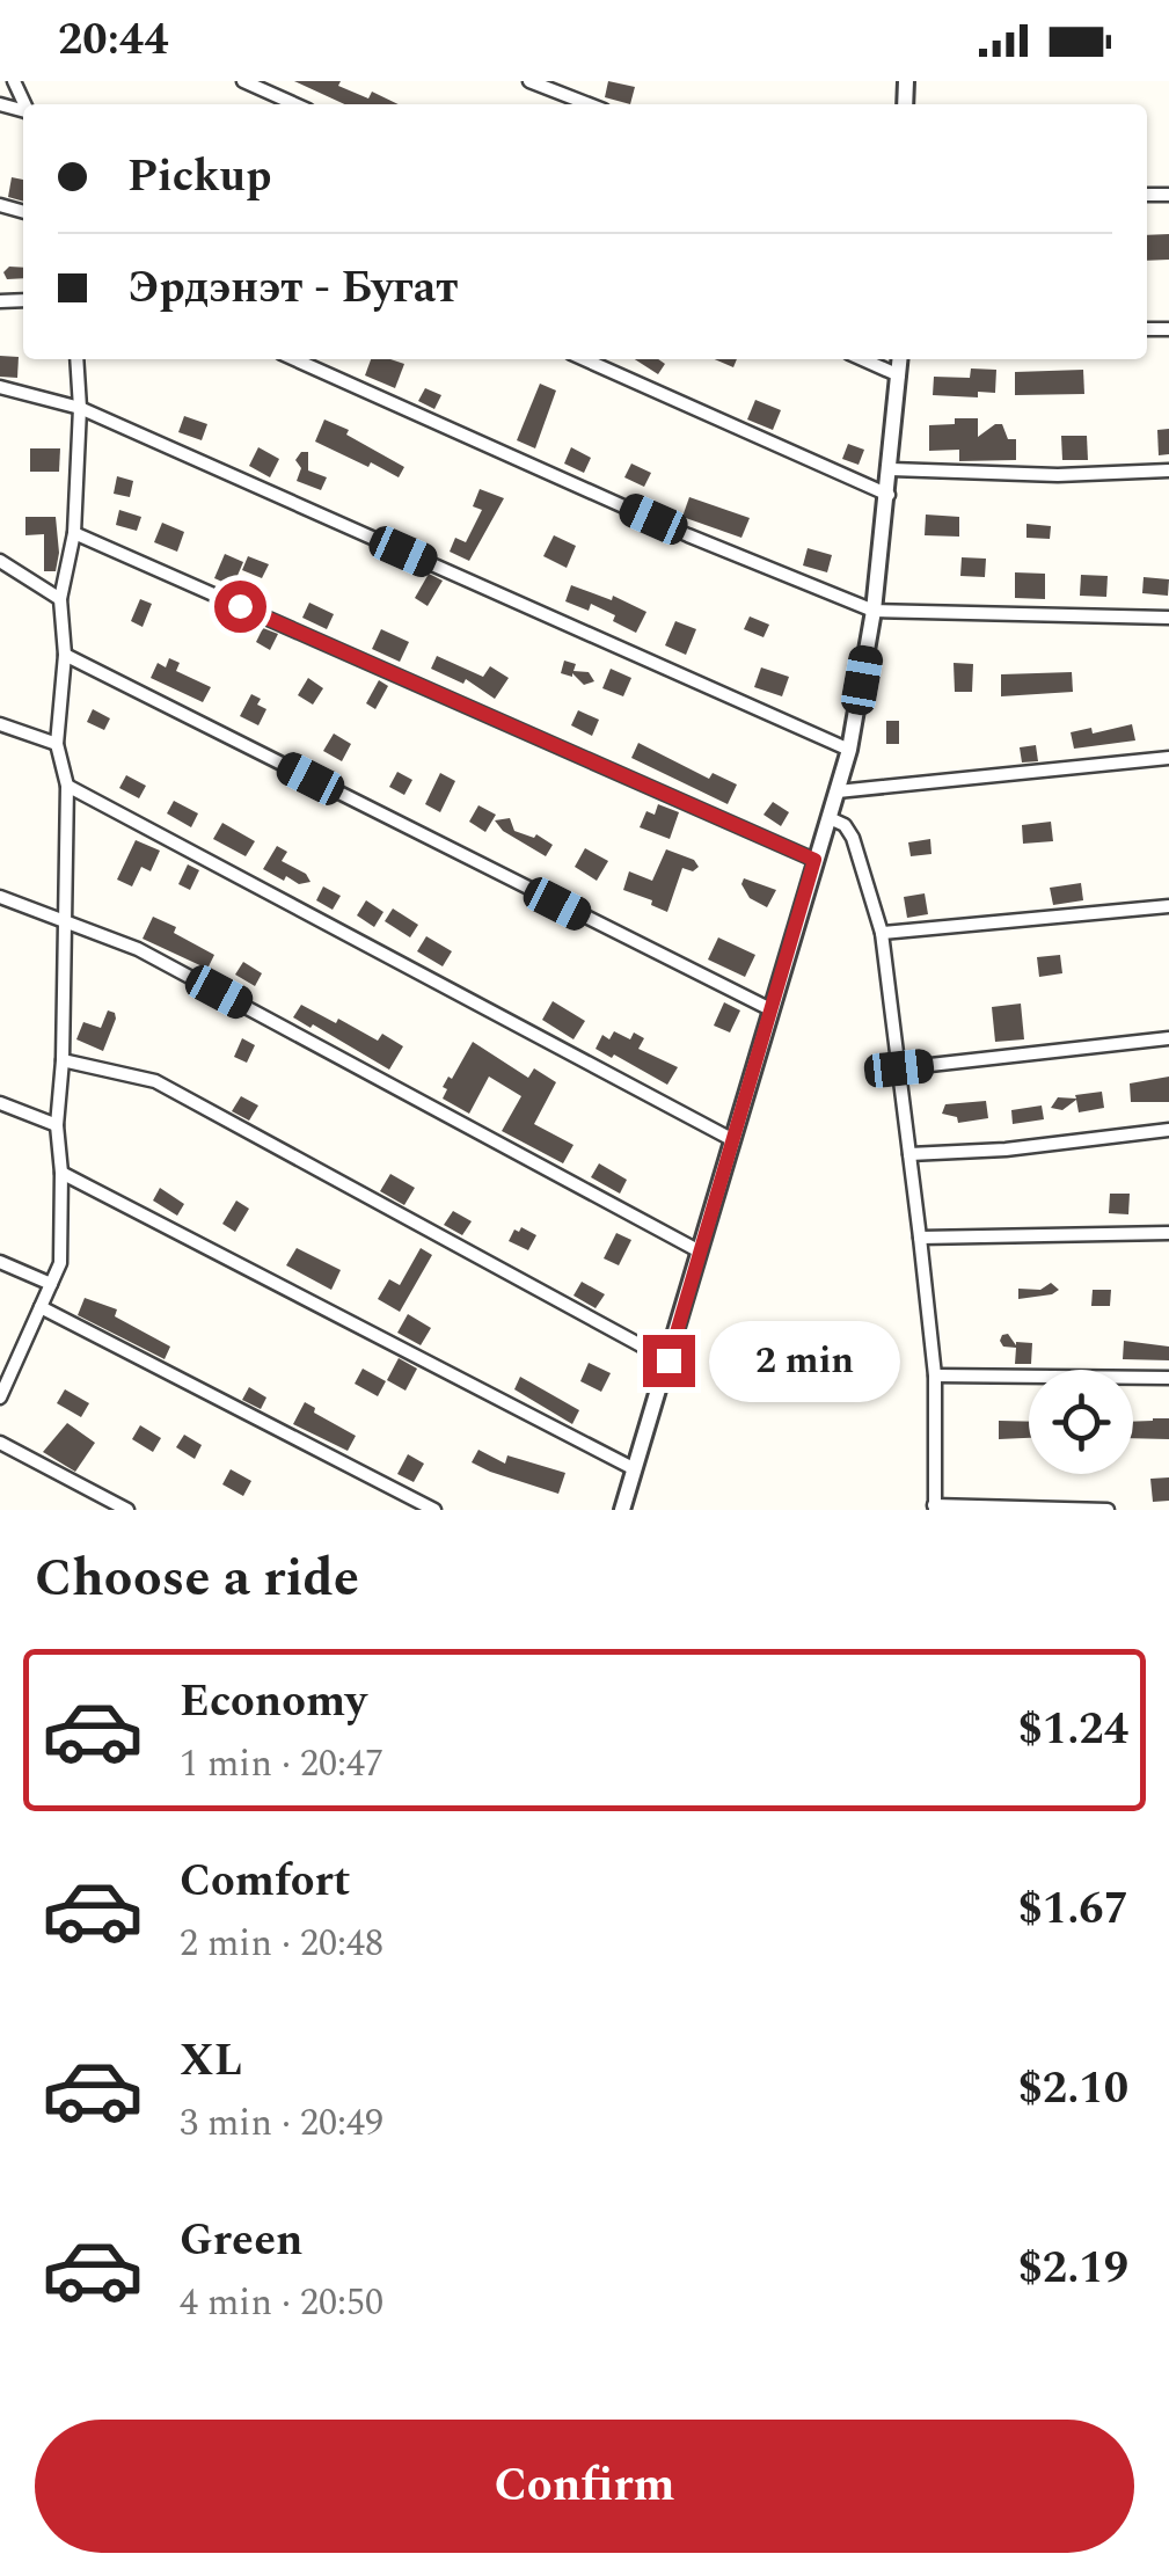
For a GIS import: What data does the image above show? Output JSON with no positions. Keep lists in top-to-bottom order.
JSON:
{
  "page": {
    "status": "20:44",
    "banner": ["Pickup", "Эрдэнэт - Бугат"],
    "bubble": "2 min",
    "heading": "Choose a ride",
    "list": [
      {
        "name": "Economy",
        "note": "1 min · 20:47",
        "value": "$1.24"
      },
      {
        "name": "Comfort",
        "note": "2 min · 20:48",
        "value": "$1.67"
      },
      {
        "name": "XL",
        "note": "3 min · 20:49",
        "value": "$2.10"
      },
      {
        "name": "Green",
        "note": "4 min · 20:50",
        "value": "$2.19"
      }
    ],
    "buttons": "Confirm"
  }
}
